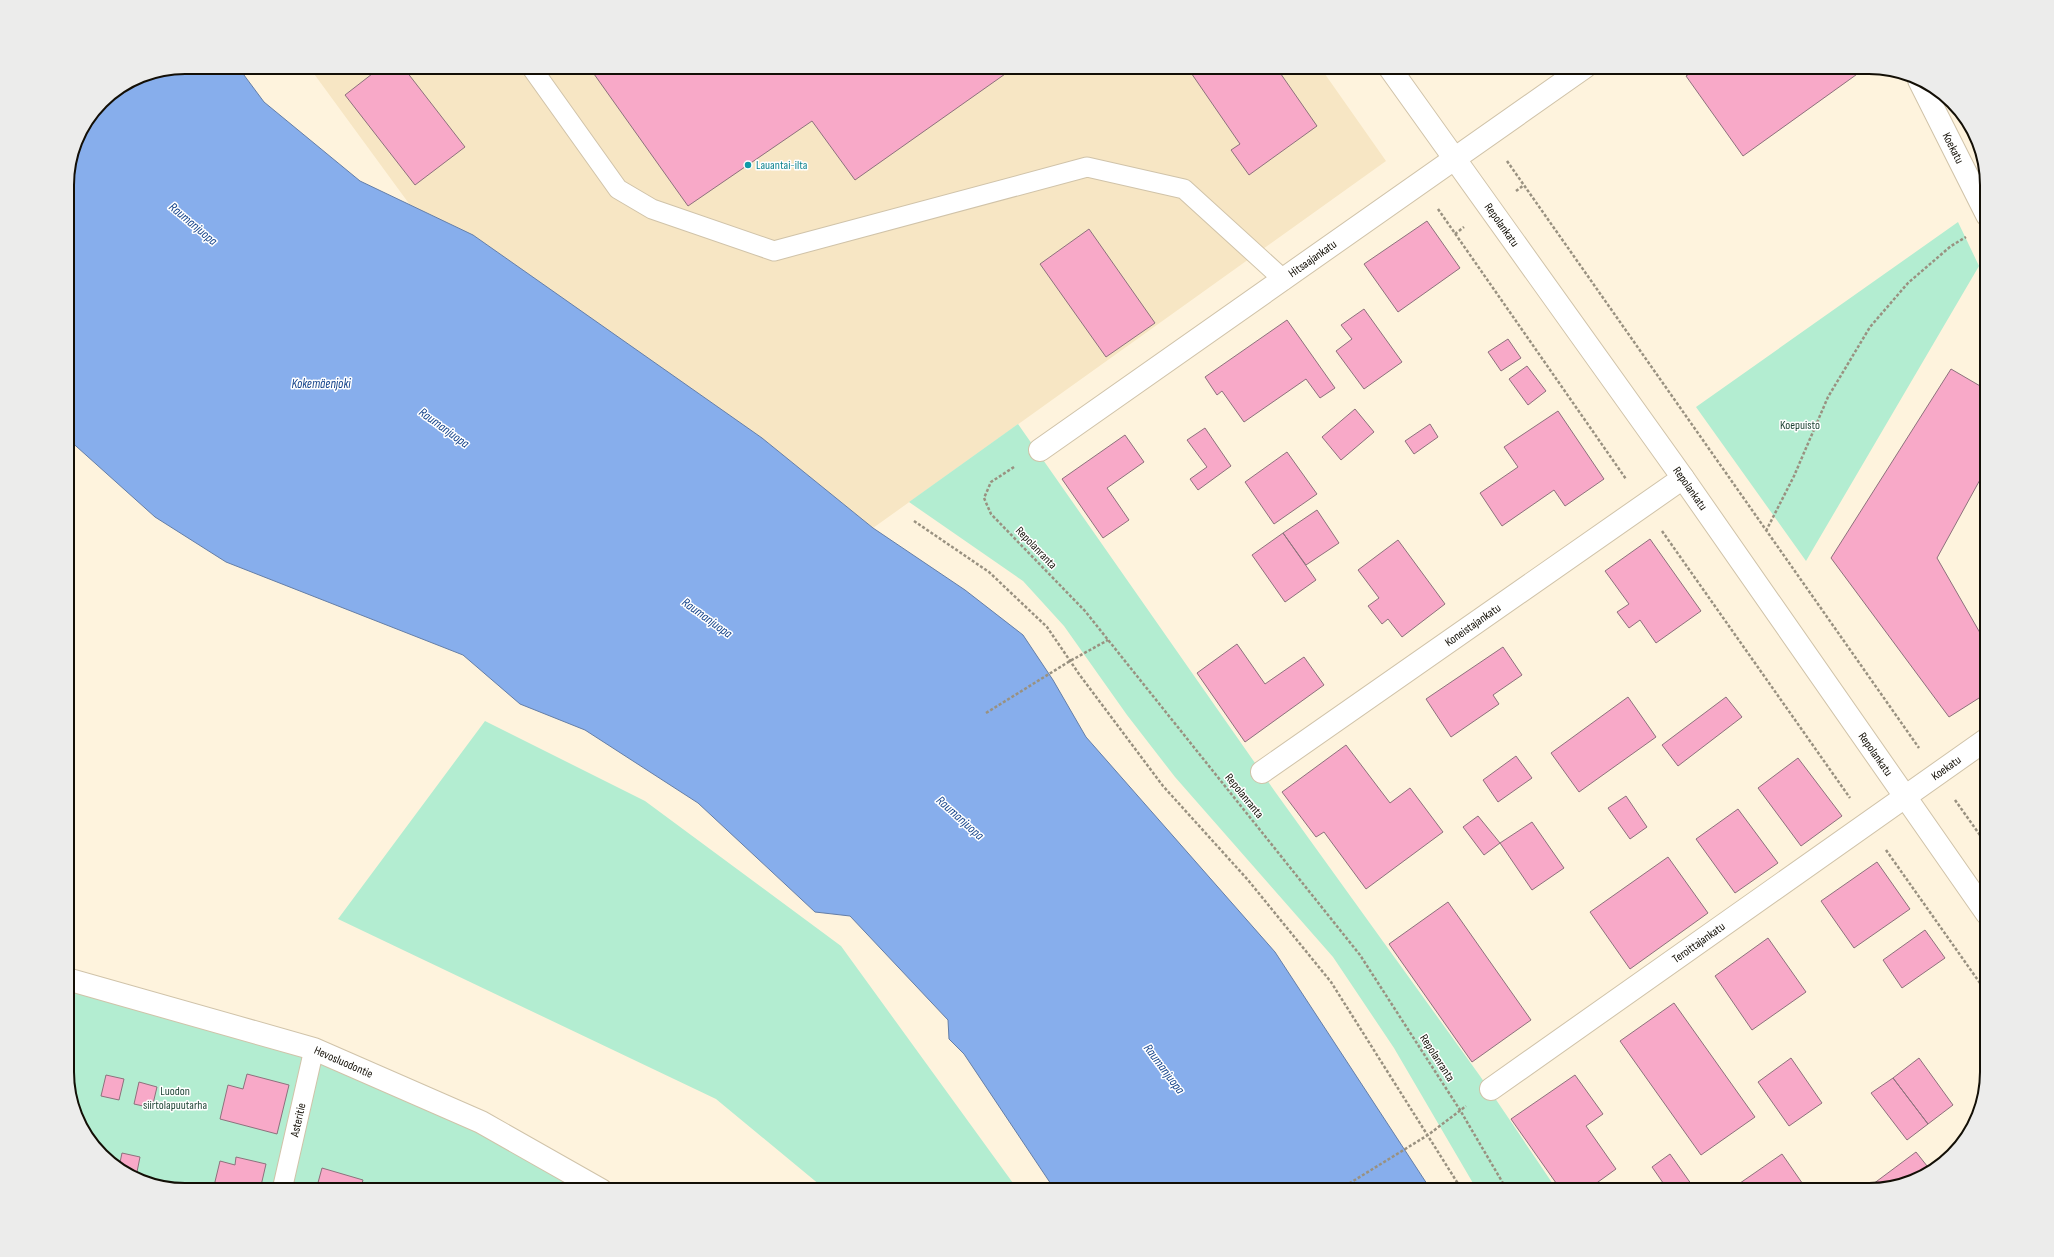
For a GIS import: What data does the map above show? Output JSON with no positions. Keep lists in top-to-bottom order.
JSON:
{
  "streets": {
    "street": [
      "Koekatu",
      "Repolankatu",
      "Hitsaajankatu",
      "Koneistajankatu",
      "Teroittajankatu",
      "Hevosluodontie"
    ],
    "lane": ["Asteritie"],
    "path": ["Repolanranta"]
  },
  "crossings": [
    ["Koekatu", "Repolankatu"],
    ["Koekatu", "Teroittajankatu"],
    ["Repolankatu", "Hitsaajankatu"],
    ["Repolankatu", "Koneistajankatu"],
    ["Repolankatu", "Teroittajankatu"],
    ["Hitsaajankatu", "Repolanranta"],
    ["Hevosluodontie", "Asteritie"]
  ],
  "water": ["Raumanjuopa", "Kokemäenjoki"],
  "parks": ["Koepuisto", "Luodon siirtolapuutarha"],
  "places": ["Lauantai-ilta"]
}
